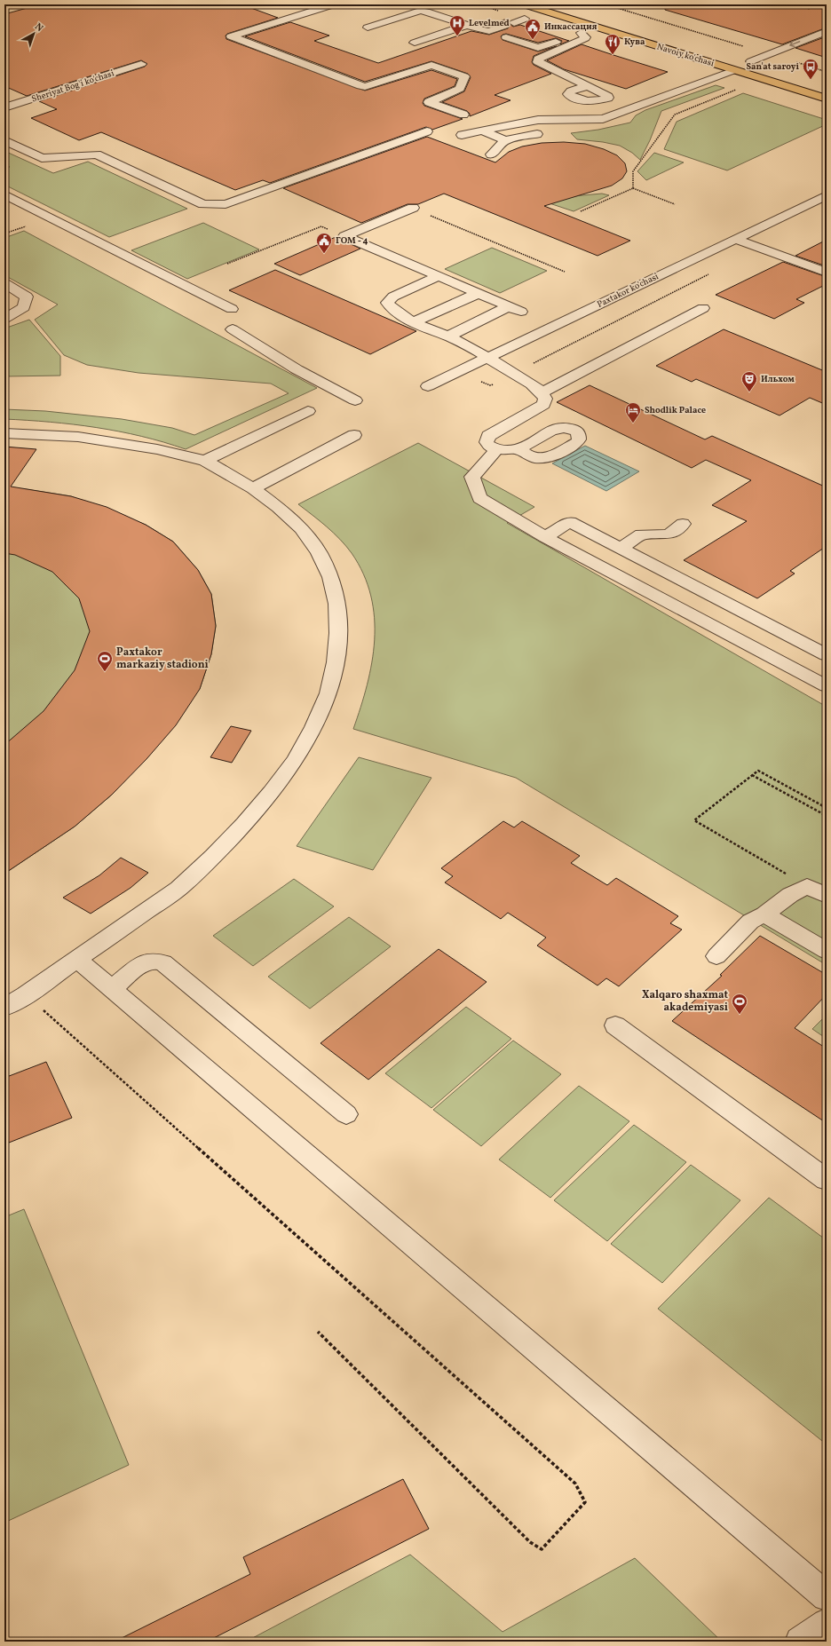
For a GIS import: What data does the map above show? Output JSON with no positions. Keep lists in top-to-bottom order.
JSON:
{
  "streets": {
    "main road": ["Navoiy ko'chasi"],
    "street": ["Sheriyat Bog'i ko'chasi", "Paxtakor ko'chasi"]
  },
  "places": {
    "hospital": ["Levelmed"],
    "public building": ["Инкасcация", "ГОМ - 4"],
    "restaurant": ["Кува"],
    "bus stop": ["San'at saroyi"],
    "theatre": ["Ильхом"],
    "hotel": ["Shodlik Palace"],
    "sports": ["Paxtakor markaziy stadioni", "Xalqaro shaxmat akademiyasi"]
  },
  "north": "top right"
}
